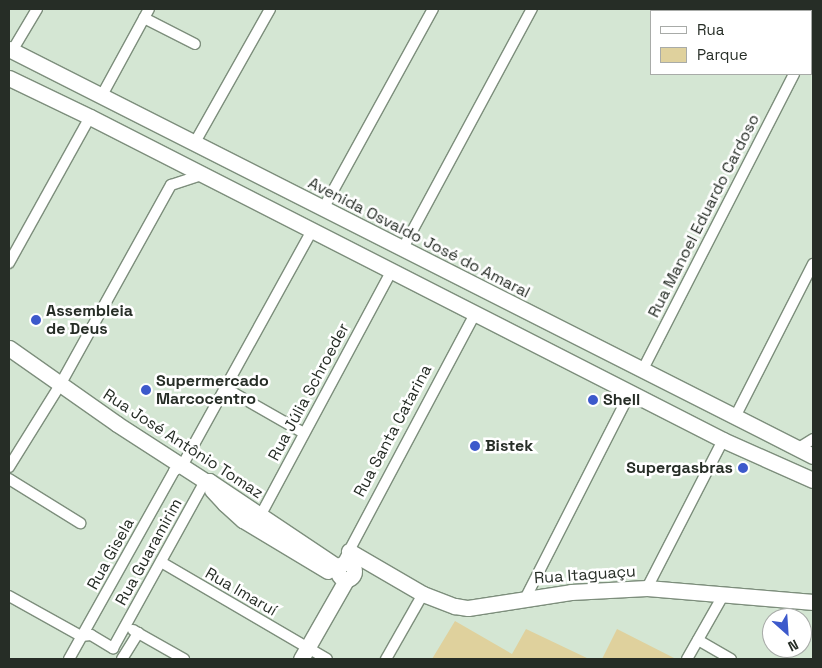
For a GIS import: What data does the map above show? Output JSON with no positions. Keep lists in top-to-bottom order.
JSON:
{
  "streets": {
    "main road": [
      "Avenida Osvaldo José do Amaral",
      "Rua Santa Catarina",
      "Rua José Antônio Tomaz",
      "Rua Itaguaçu"
    ],
    "street": [
      "Rua Manoel Eduardo Cardoso",
      "Rua Júlia Schroeder",
      "Rua Guaramirim",
      "Rua Gisela",
      "Rua Imaruí"
    ]
  },
  "crossings": [
    ["Rua Manoel Eduardo Cardoso", "Avenida Osvaldo José do Amaral"],
    ["Rua Júlia Schroeder", "Rua José Antônio Tomaz"],
    ["Rua Santa Catarina", "Rua José Antônio Tomaz"],
    ["Rua Santa Catarina", "Rua Itaguaçu"],
    ["Rua Santa Catarina", "Rua Imaruí"],
    ["Rua José Antônio Tomaz", "Rua Guaramirim"],
    ["Rua José Antônio Tomaz", "Rua Gisela"],
    ["Rua José Antônio Tomaz", "Rua Itaguaçu"],
    ["Rua Guaramirim", "Rua Imaruí"]
  ],
  "places": [
    "Assembleia de Deus",
    "Supermercado Marcocentro",
    "Shell",
    "Bistek",
    "Supergasbras"
  ],
  "legend": ["Rua", "Parque"],
  "north": "bottom right"
}
